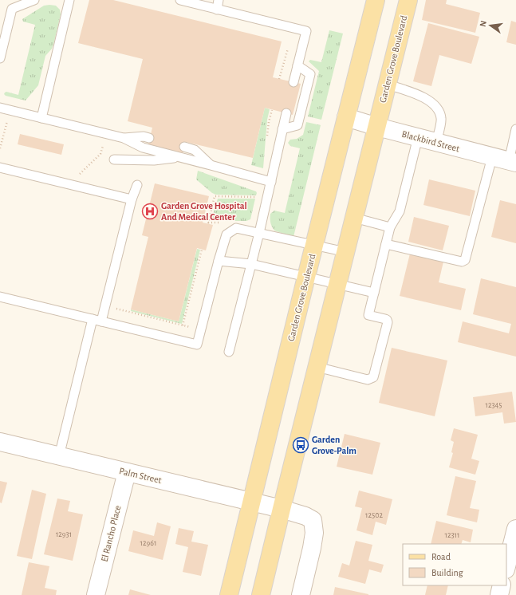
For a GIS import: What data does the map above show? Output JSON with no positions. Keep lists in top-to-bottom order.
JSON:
{
  "streets": {
    "main road": ["Garden Grove Boulevard"],
    "street": ["Blackbird Street", "Palm Street", "El Rancho Place"]
  },
  "crossings": [
    ["Garden Grove Boulevard", "Blackbird Street"],
    ["Garden Grove Boulevard", "Palm Street"],
    ["Palm Street", "El Rancho Place"]
  ],
  "places": {
    "hospital": ["Garden Grove Hospital And Medical Center"],
    "bus stop": ["Garden Grove-Palm"]
  },
  "house_numbers": [
    "12345",
    "12502",
    "12931",
    "12311",
    "12961"
  ],
  "legend": ["Road", "Building"],
  "north": "left"
}
